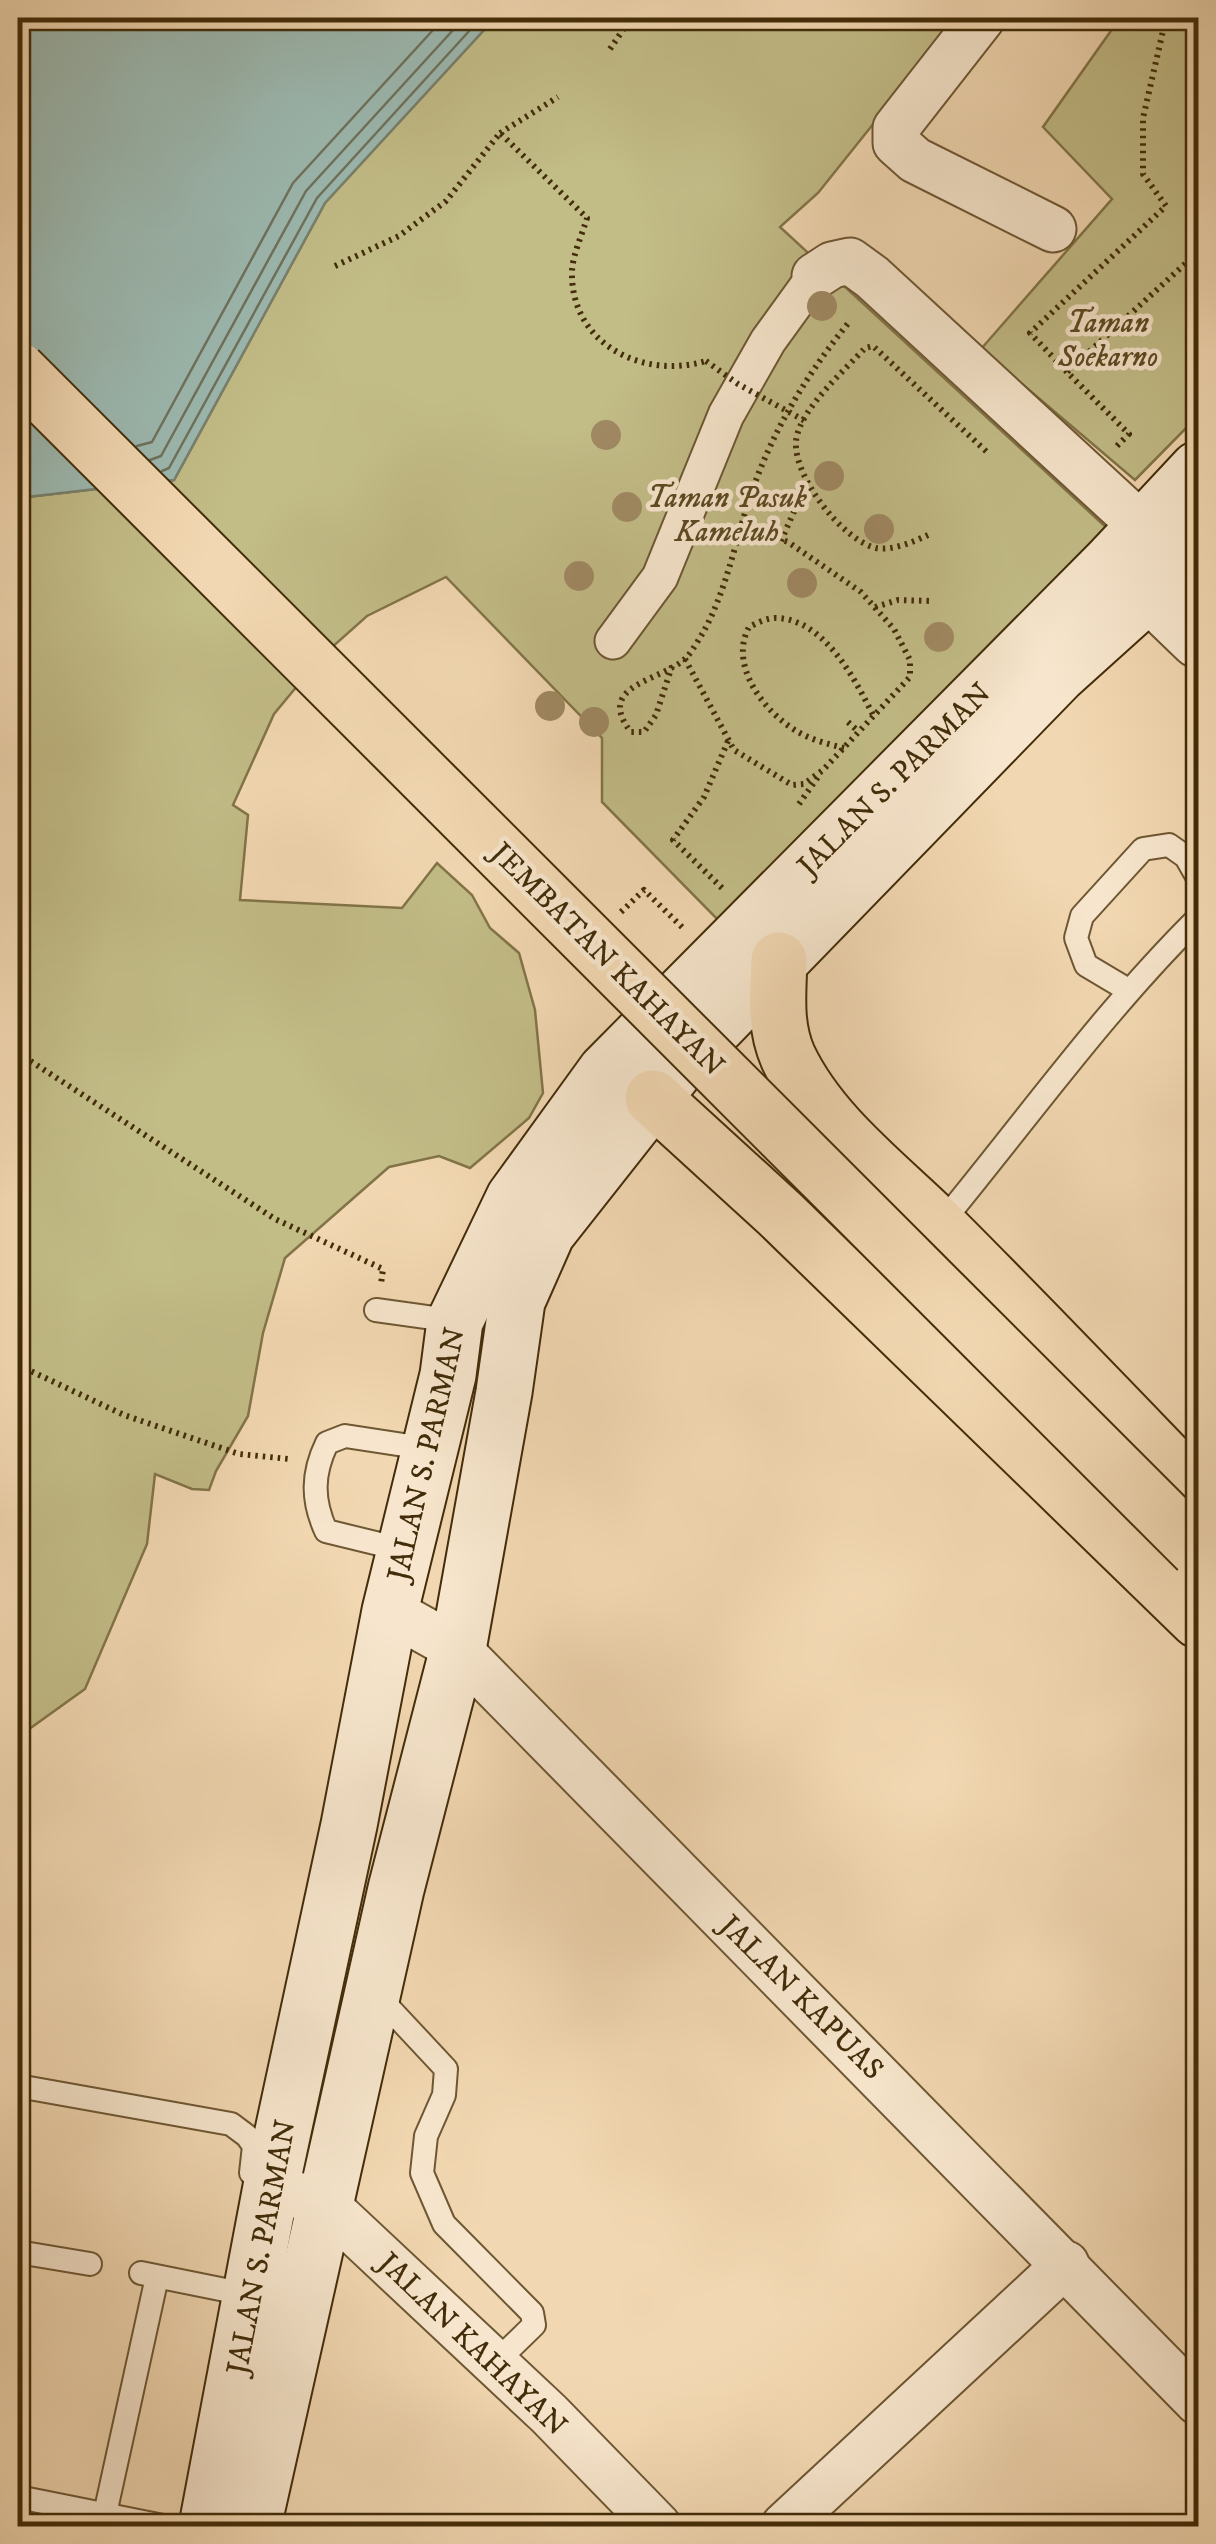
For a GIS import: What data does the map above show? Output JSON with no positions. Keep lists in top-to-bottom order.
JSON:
{
  "streets": {
    "highway": ["JEMBATAN KAHAYAN"],
    "main road": ["JALAN S. PARMAN"],
    "street": ["JALAN KAPUAS", "JALAN KAHAYAN"]
  },
  "crossings": [
    ["JALAN S. PARMAN", "JALAN KAPUAS"],
    ["JALAN S. PARMAN", "JALAN KAHAYAN"]
  ],
  "parks": ["Taman Soekarno", "Taman Pasuk Kameluh"]
}
